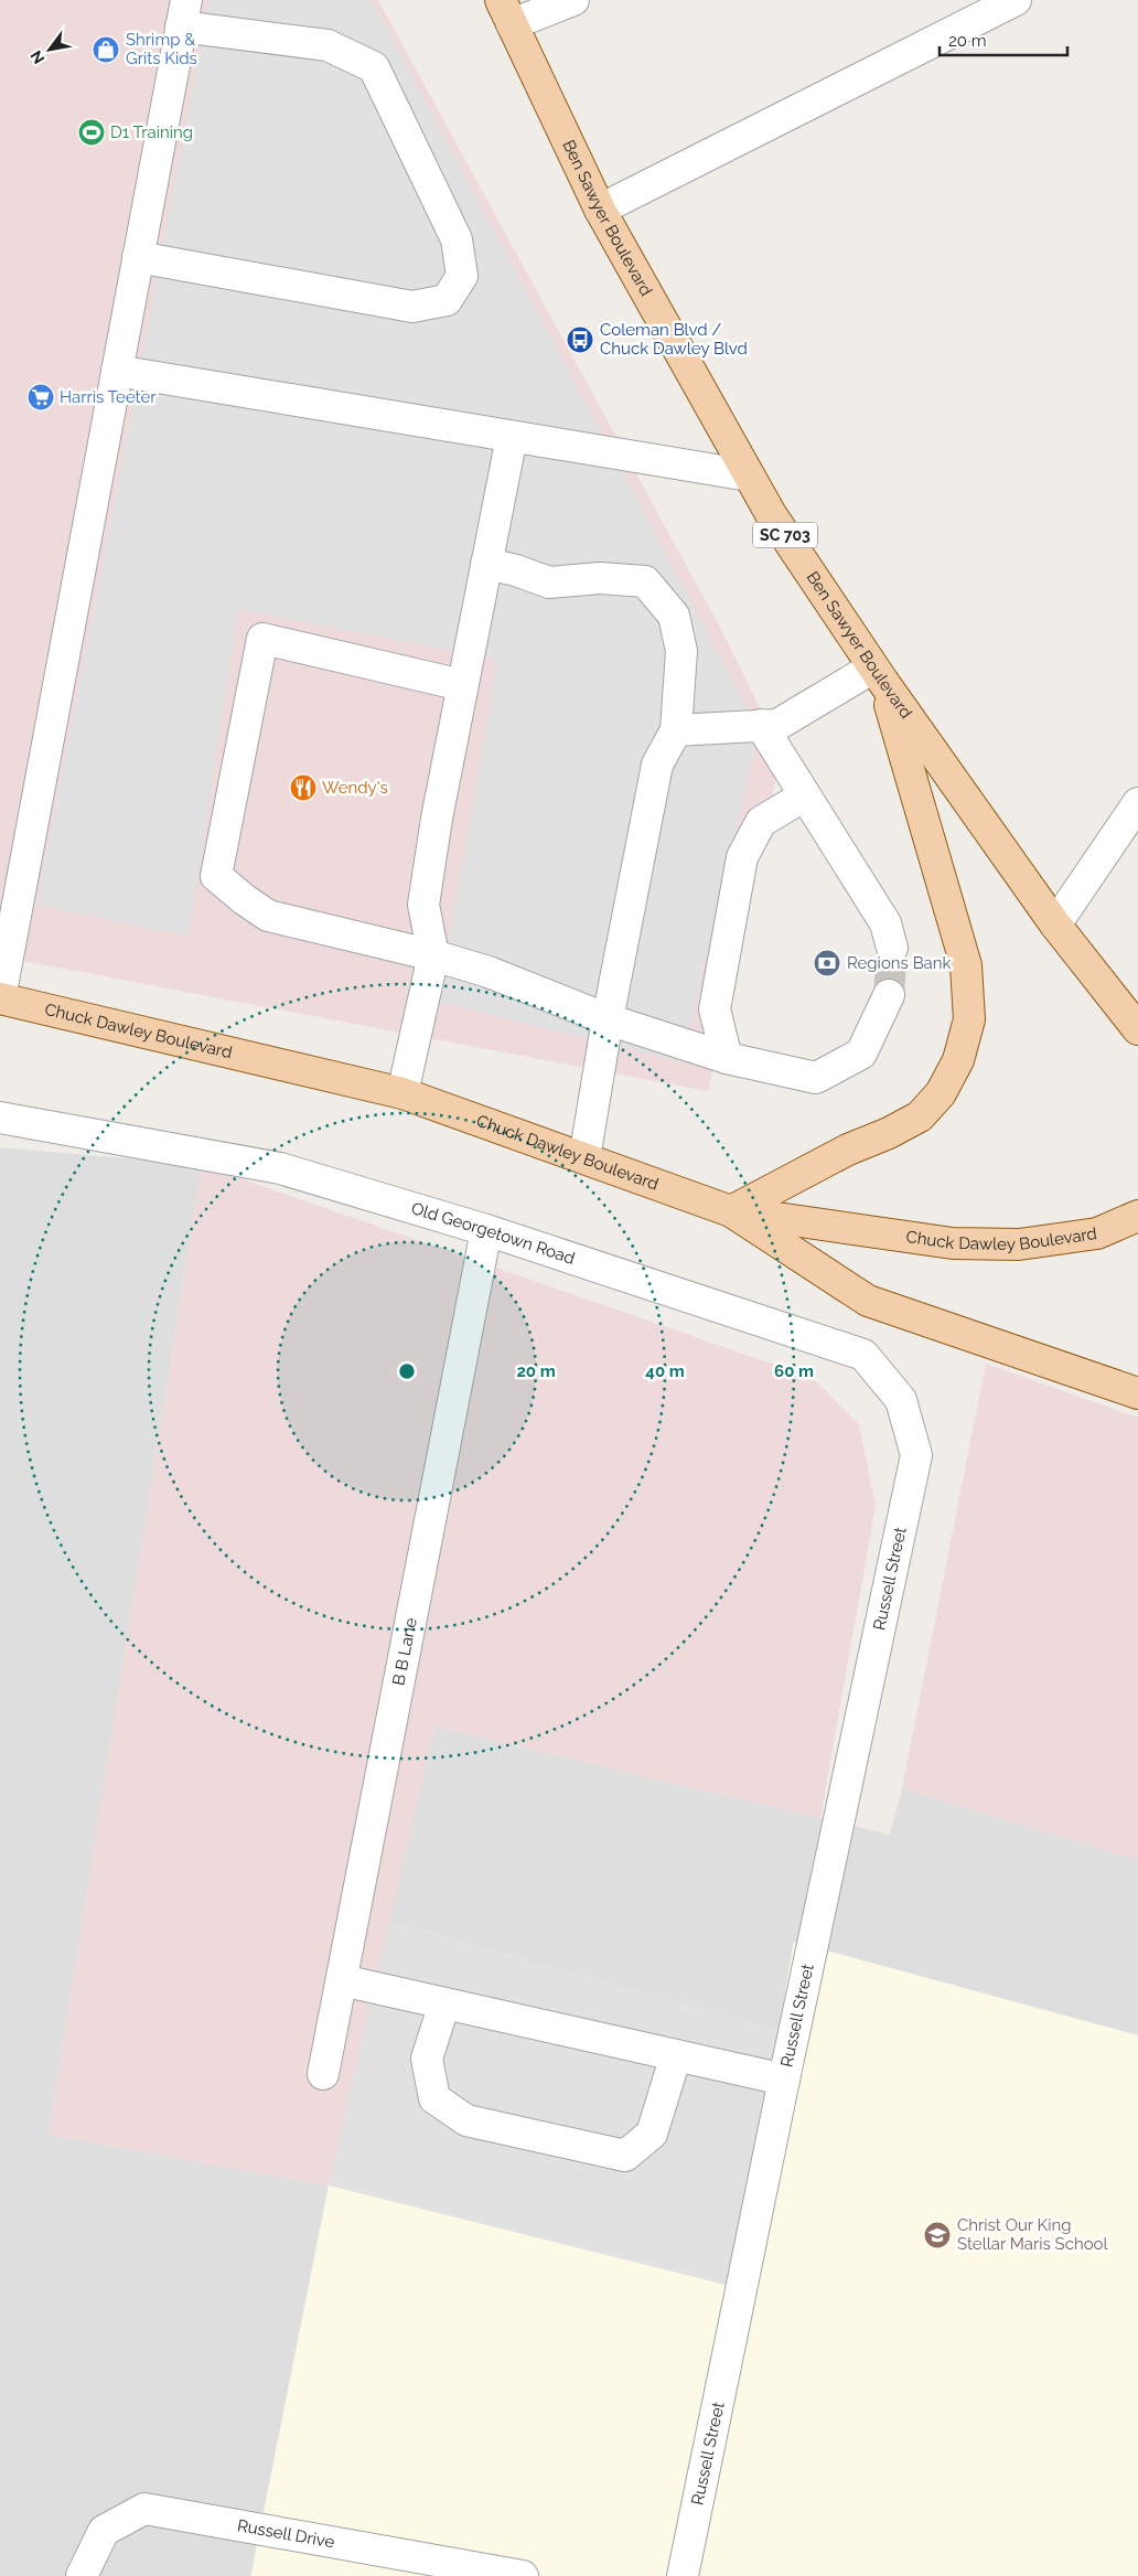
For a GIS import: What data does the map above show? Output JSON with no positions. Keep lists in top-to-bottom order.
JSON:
{
  "streets": {
    "main road": ["Ben Sawyer Boulevard", "SC 703", "Chuck Dawley Boulevard"],
    "street": [
      "Old Georgetown Road",
      "Russell Street",
      "B B Lane",
      "Russell Drive"
    ]
  },
  "crossings": [
    ["Old Georgetown Road", "Russell Street"],
    ["Old Georgetown Road", "B B Lane"]
  ],
  "places": {
    "shop": ["Shrimp & Grits Kids"],
    "sports": ["D1 Training"],
    "bus stop": ["Coleman Blvd / Chuck Dawley Blvd"],
    "supermarket": ["Harris Teeter"],
    "restaurant": ["Wendy's"],
    "bank": ["Regions Bank"],
    "school or university": ["Christ Our King Stellar Maris School"]
  },
  "scale_bar": "20 m",
  "north": "bottom left",
  "rings": ["20 m", "40 m", "60 m"]
}
